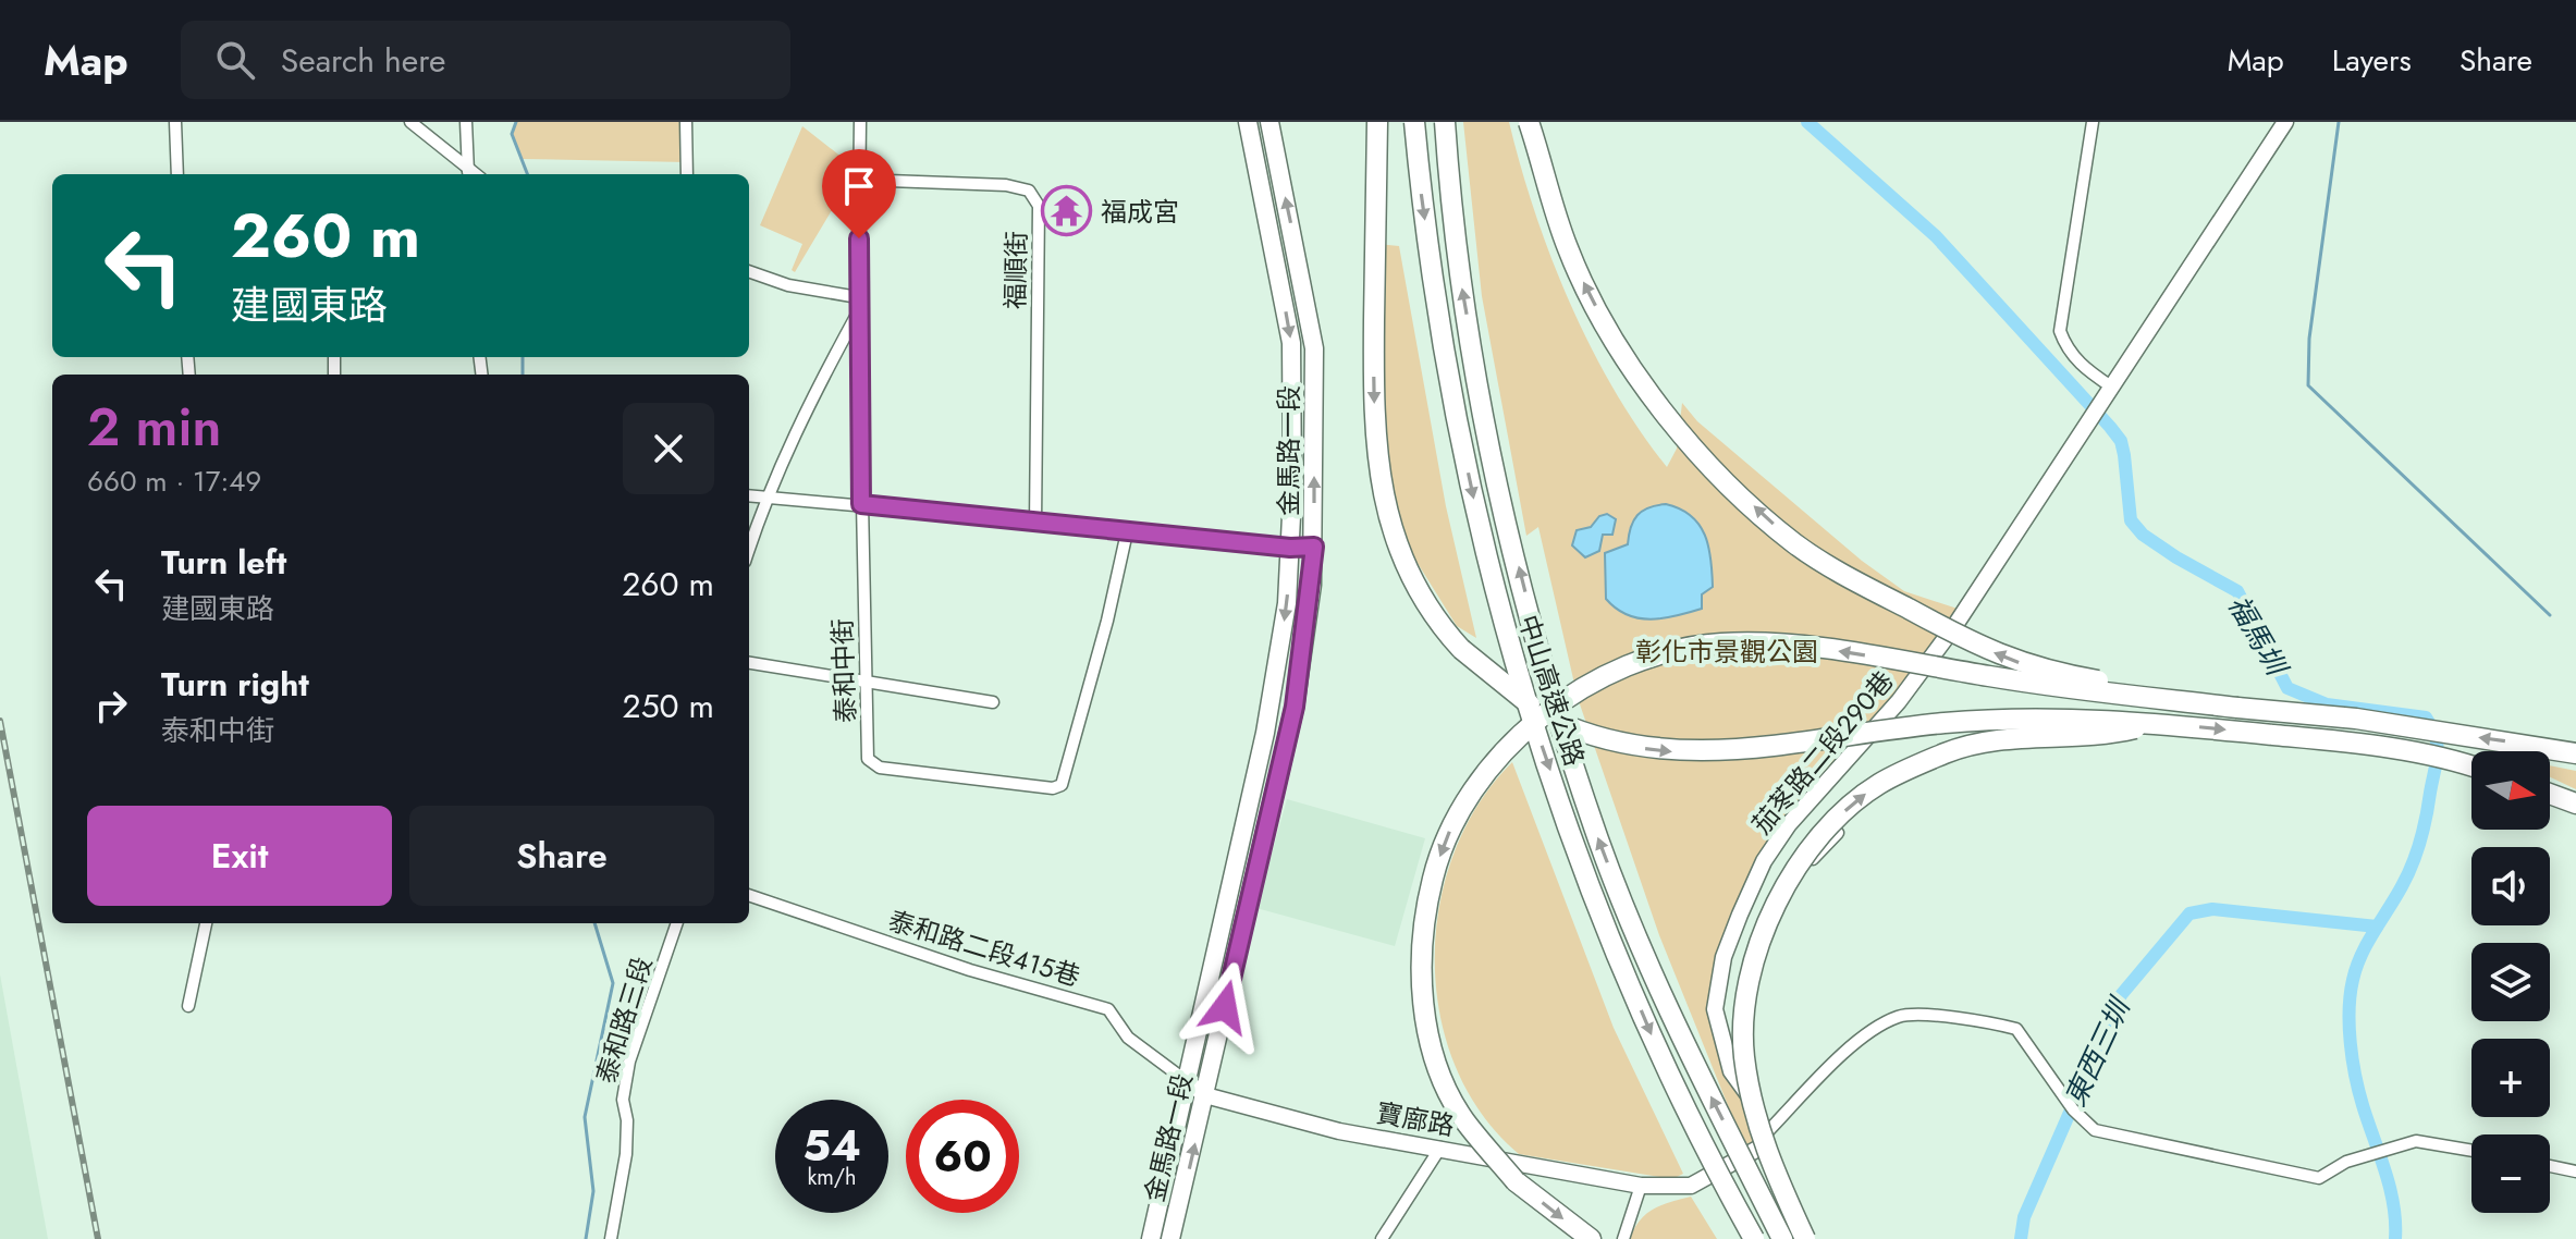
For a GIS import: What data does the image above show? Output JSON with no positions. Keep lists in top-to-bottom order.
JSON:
{
  "streets": {
    "highway": ["中山高速公路"],
    "main road": ["金馬路一段"],
    "street": [
      "福順街",
      "泰和中街",
      "茄苳路二段290巷",
      "泰和路二段415巷",
      "泰和路三段",
      "寶廍路"
    ]
  },
  "crossings": [
    ["福順街", "泰和中街"],
    ["金馬路一段", "泰和路二段415巷"],
    ["金馬路一段", "寶廍路"],
    ["茄苳路二段290巷", "寶廍路"],
    ["泰和路二段415巷", "寶廍路"]
  ],
  "water": ["福馬圳", "東西三圳"],
  "parks": ["彰化市景觀公園"],
  "places": {
    "temple": ["福成宮"]
  },
  "north": "right",
  "page": {
    "header": "Map",
    "search": "Search here",
    "nav": ["Map", "Layers", "Share"],
    "turn": ["260 m", "建國東路"],
    "heading": ["2 min", "660 m · 17:49"],
    "list": [
      {
        "name": "Turn left",
        "note": "建國東路",
        "value": "260 m"
      },
      {
        "name": "Turn right",
        "note": "泰和中街",
        "value": "250 m"
      }
    ],
    "map_buttons": ["+", "−"],
    "buttons": ["Exit", "Share"],
    "speed": "54 km/h",
    "limit": "60"
  }
}
